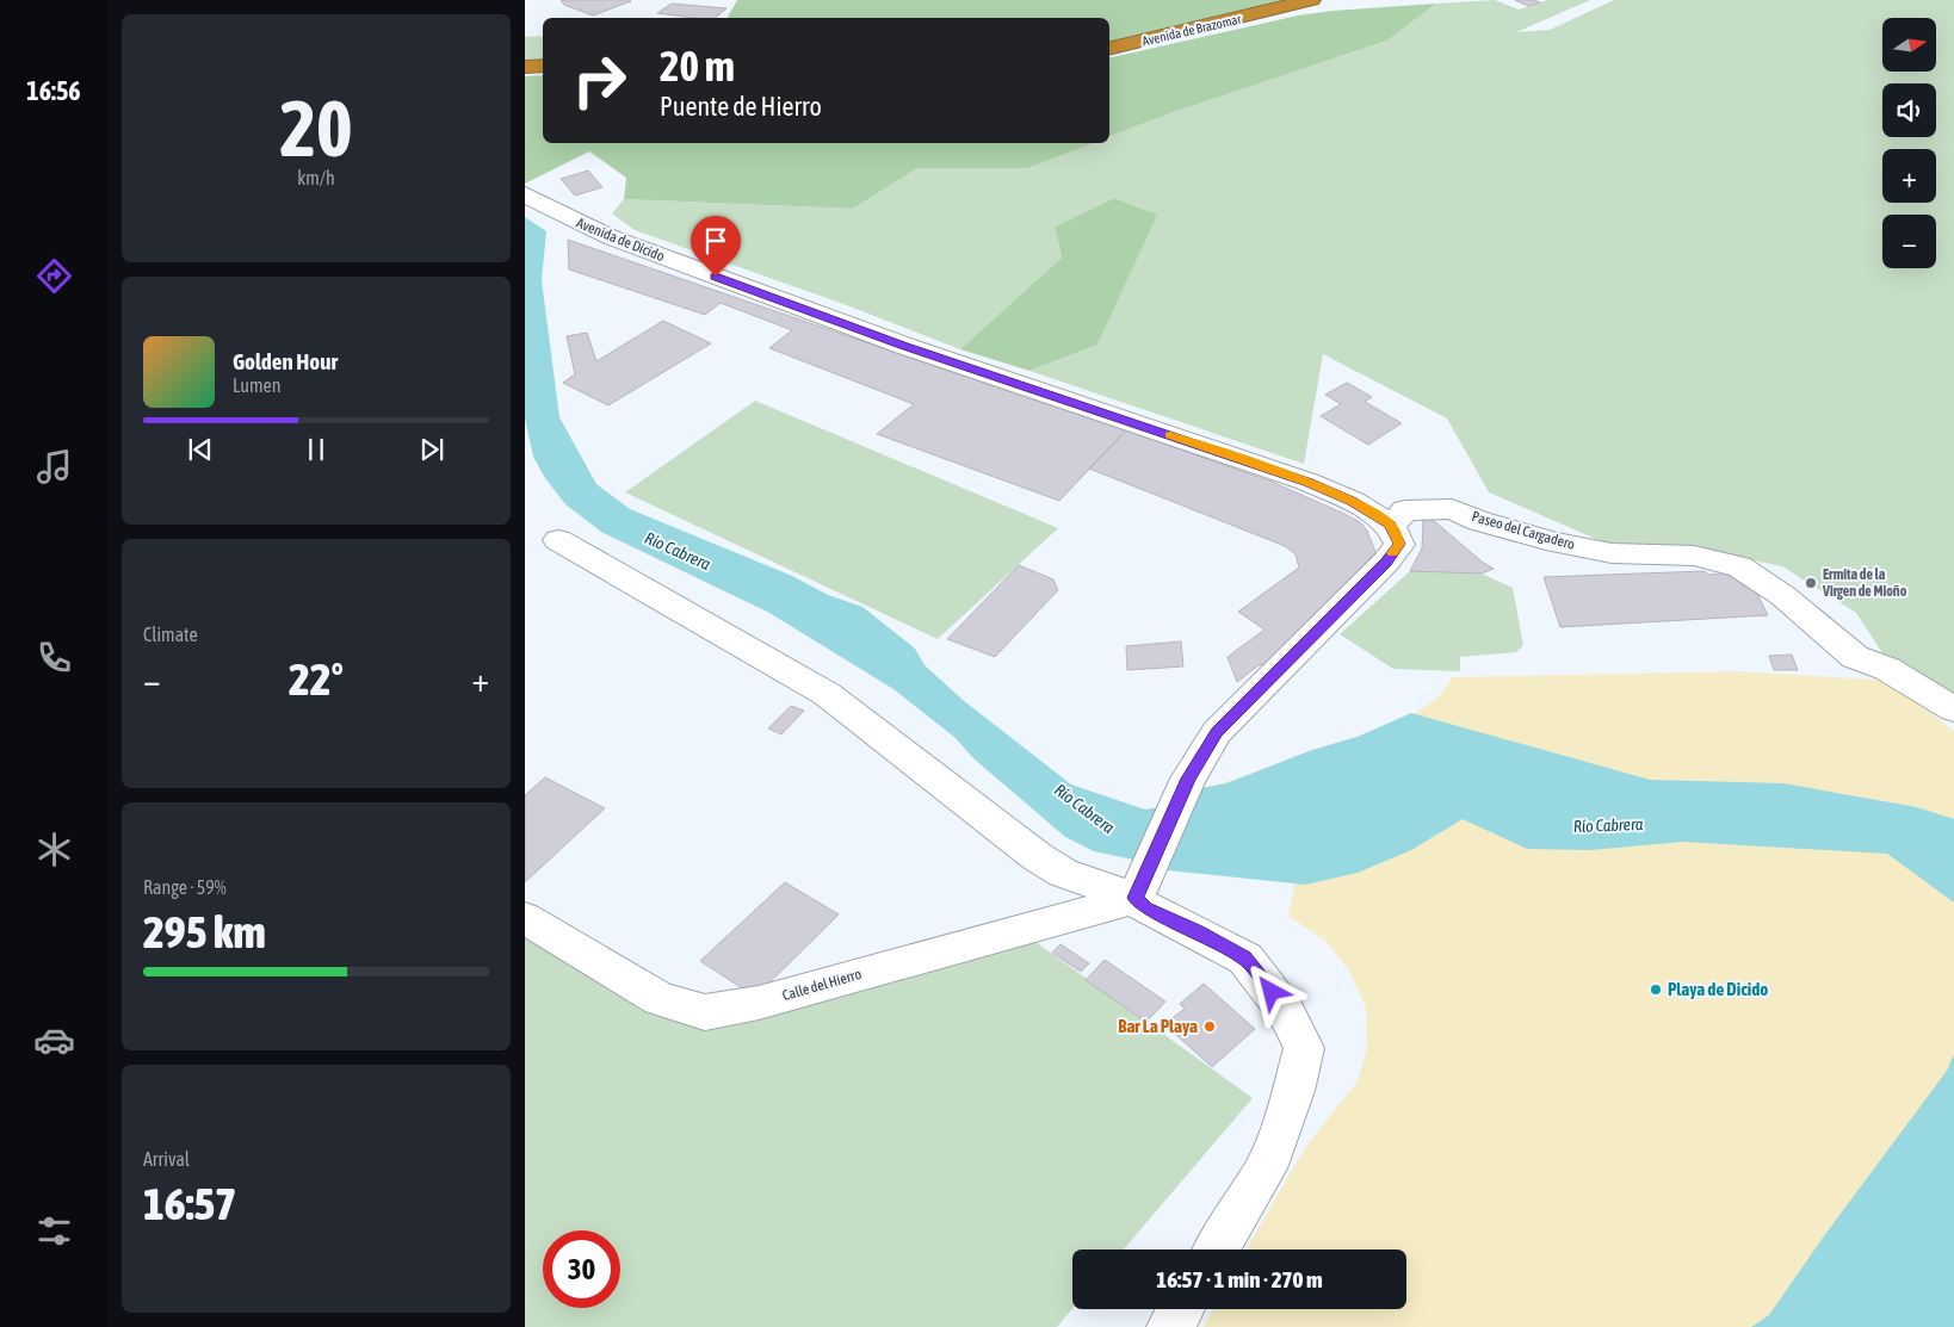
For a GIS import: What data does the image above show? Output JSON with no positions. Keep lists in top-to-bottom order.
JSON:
{
  "streets": {
    "highway": ["Avenida de Brazomar"],
    "street": ["Avenida de Dícido", "Paseo del Cargadero", "Calle del Hierro"]
  },
  "crossings": [
    ["Avenida de Dícido", "Paseo del Cargadero"]
  ],
  "water": ["Río Cabrera"],
  "places": ["Ermita de la Virgen de Mioño", "Playa de Dicido", "Bar La Playa"],
  "north": "right",
  "page": {
    "tabs": "16:56",
    "tile": [
      ["20", "km/h"],
      "Climate",
      ["Range · 59%", "295 km"],
      ["Arrival", "16:57"]
    ],
    "map_buttons": ["+", "−"],
    "turn": ["20 m", "Puente de Hierro"],
    "song": ["Golden Hour", "Lumen"],
    "heat": ["−", "22°", "+"],
    "limit": "30",
    "trip": "16:57 · 1 min · 270 m"
  }
}
